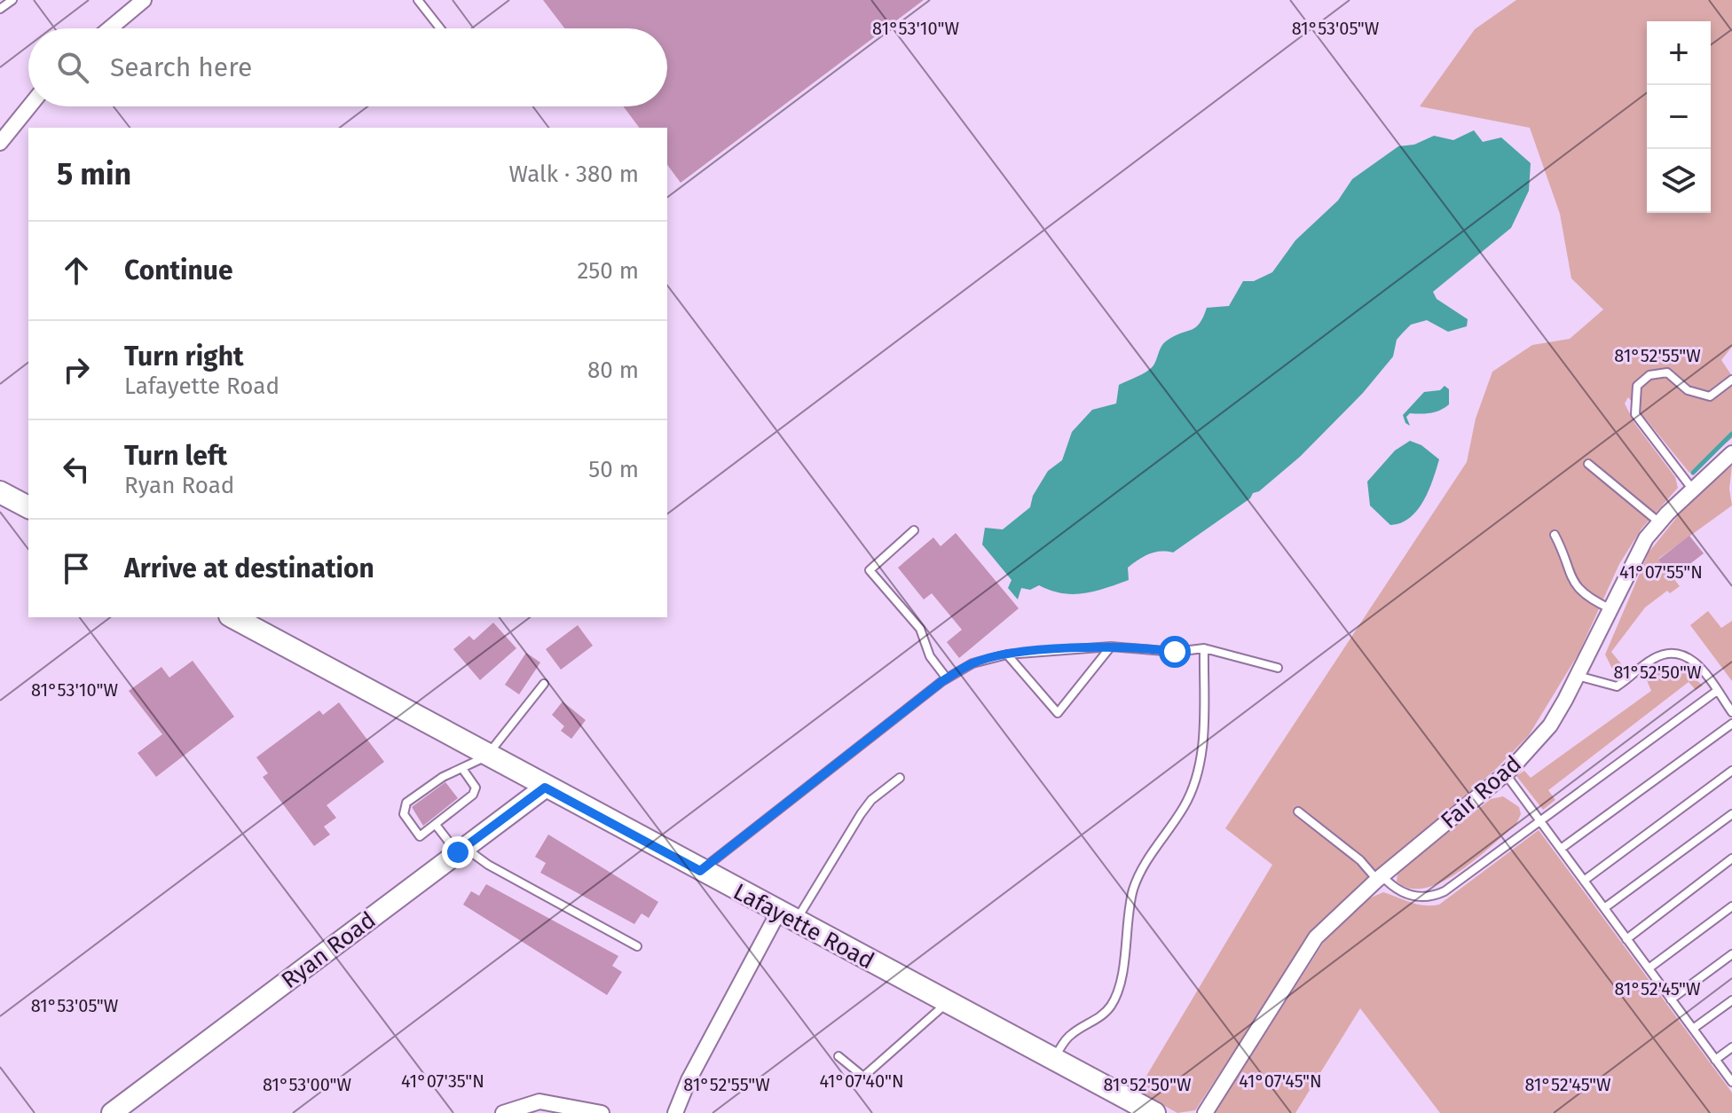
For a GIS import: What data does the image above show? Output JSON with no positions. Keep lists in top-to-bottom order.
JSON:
{
  "streets": {
    "main road": ["Lafayette Road"],
    "street": ["Fair Road", "Ryan Road"]
  },
  "crossings": [
    ["Lafayette Road", "Ryan Road"]
  ],
  "page": {
    "map_buttons": ["+", "−"],
    "search": "Search here",
    "heading": ["5 min", "Walk · 380 m"],
    "list": [
      ["Continue", "250 m"],
      ["Turn right", "Lafayette Road", "80 m"],
      ["Turn left", "Ryan Road", "50 m"],
      "Arrive at destination"
    ]
  },
  "coordinates": [
    "81°53'05\"W",
    "81°53'10\"W",
    "81°52'55\"W",
    "41°07'55\"N",
    "81°52'50\"W",
    "81°52'45\"W",
    "41°07'35\"N",
    "41°07'40\"N",
    "41°07'45\"N",
    "81°53'00\"W"
  ]
}
